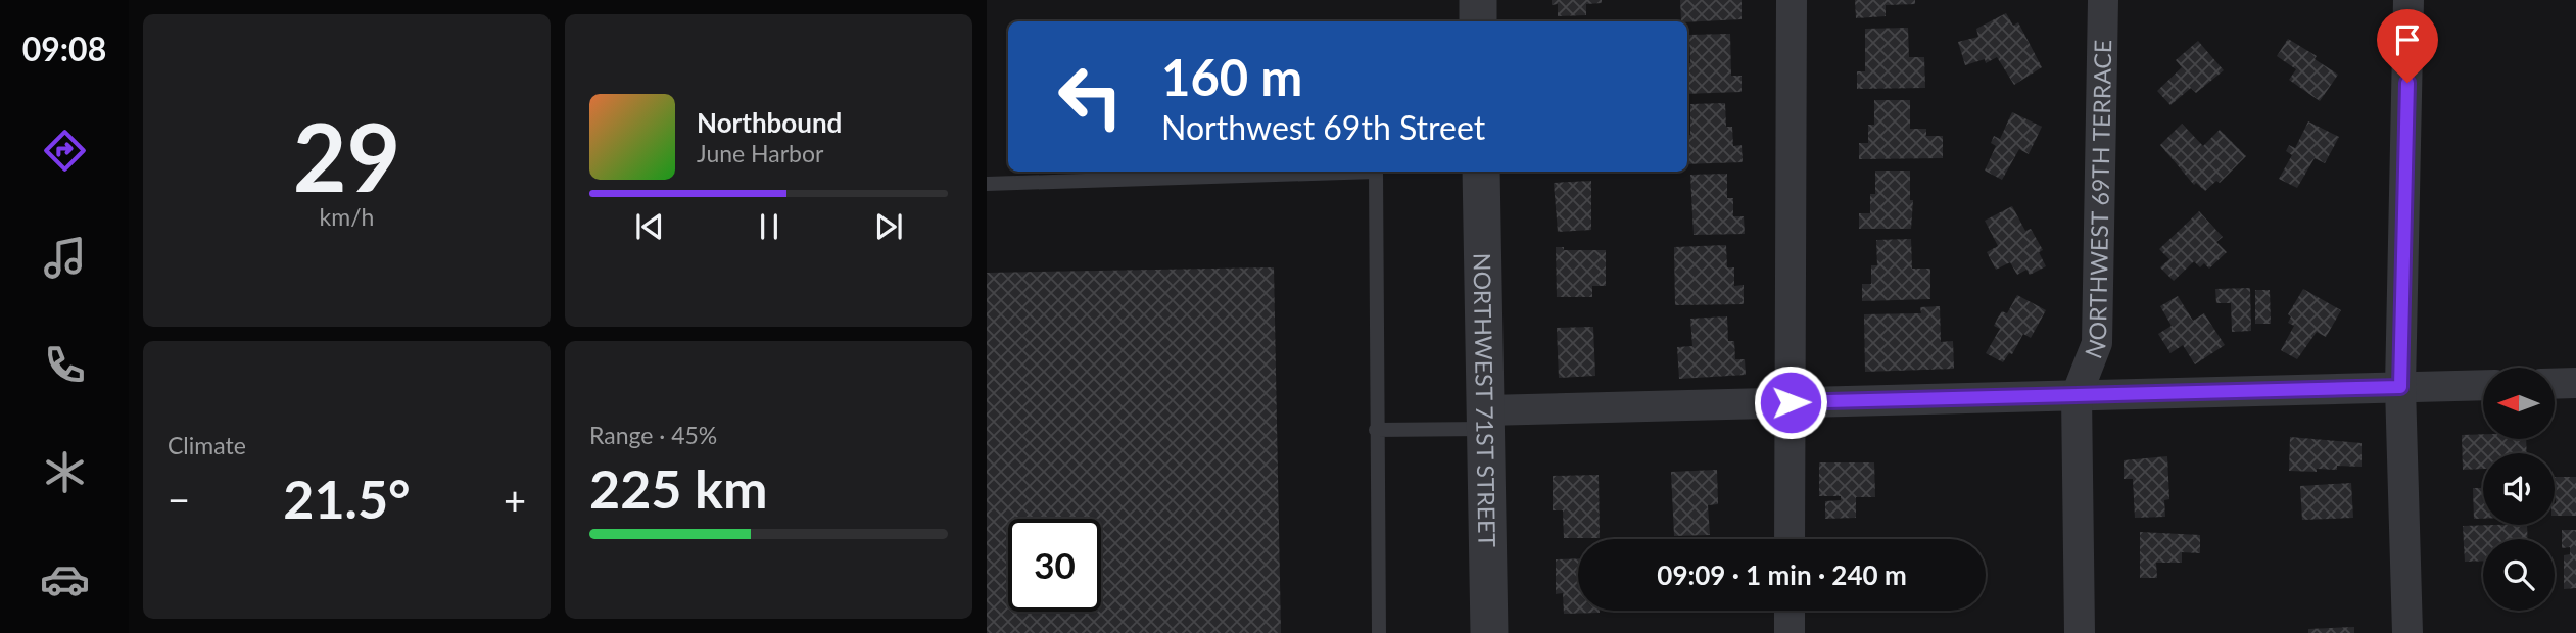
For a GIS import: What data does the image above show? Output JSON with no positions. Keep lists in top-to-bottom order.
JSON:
{
  "streets": {
    "street": ["NORTHWEST 69TH TERRACE", "NORTHWEST 71ST STREET"]
  },
  "north": "left",
  "page": {
    "tabs": "09:08",
    "tile": [
      ["29", "km/h"],
      "Climate",
      ["Range · 45%", "225 km"]
    ],
    "turn": ["160 m", "Northwest 69th Street"],
    "song": ["Northbound", "June Harbor"],
    "heat": ["−", "21.5°", "+"],
    "limit": "30",
    "trip": "09:09 · 1 min · 240 m"
  }
}
